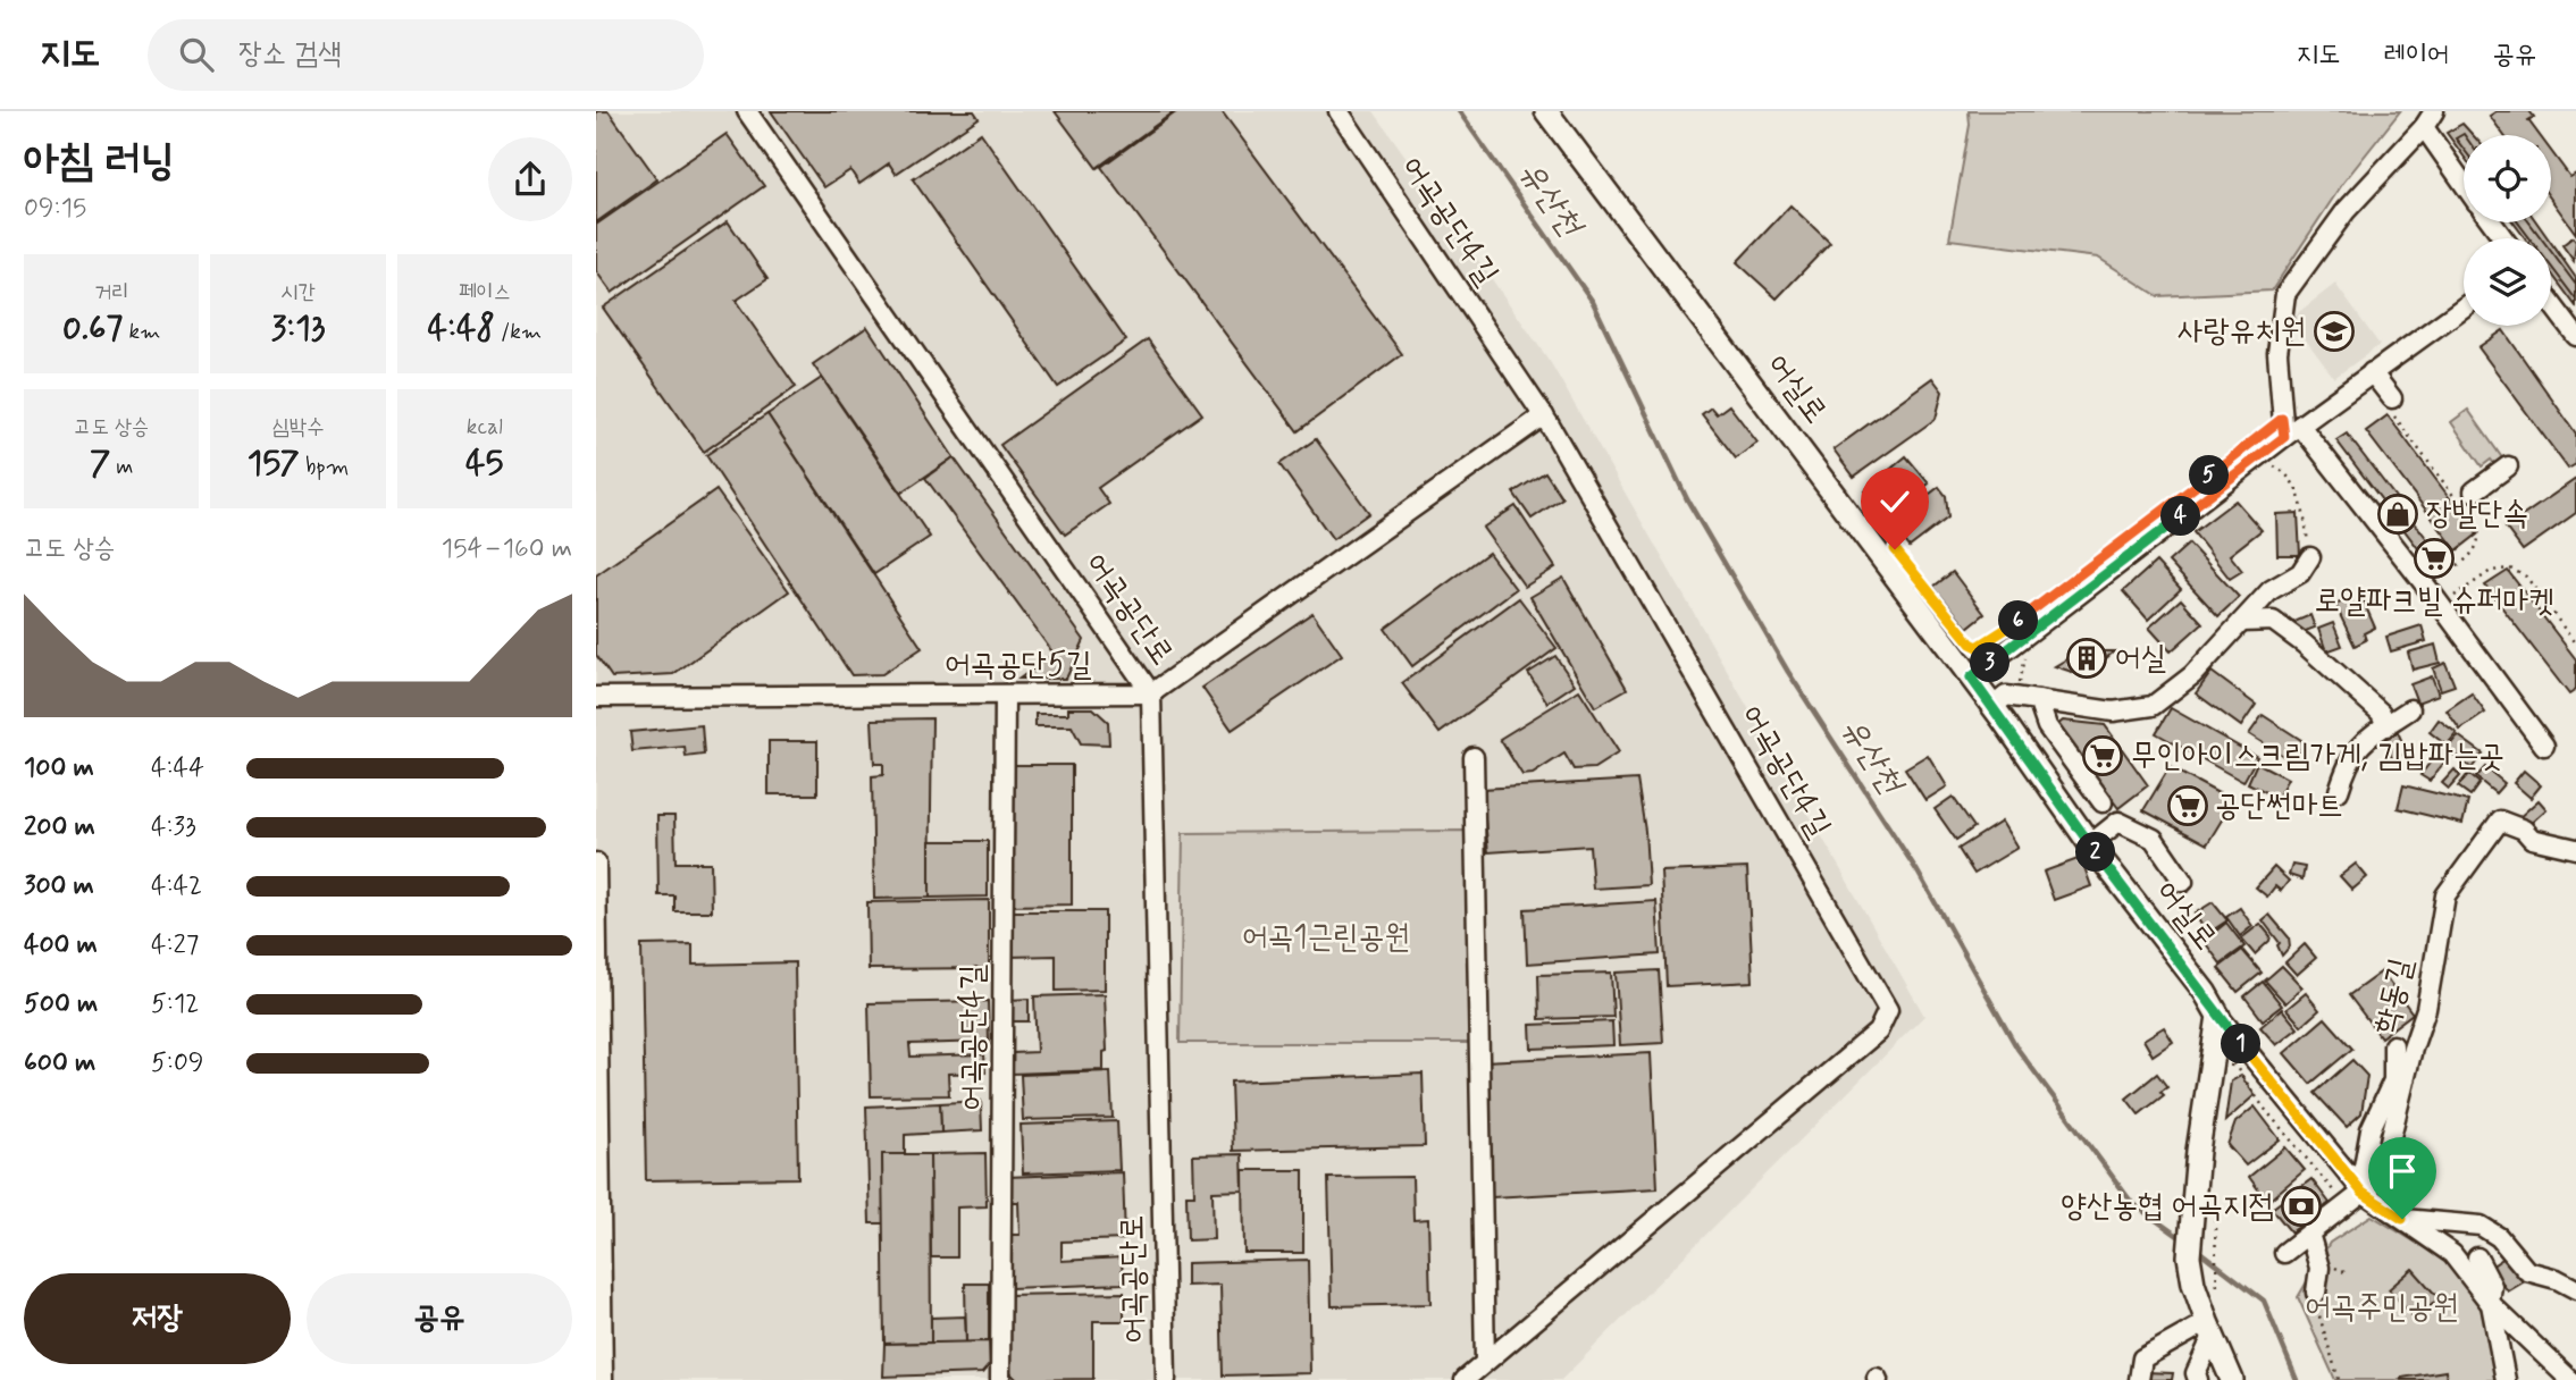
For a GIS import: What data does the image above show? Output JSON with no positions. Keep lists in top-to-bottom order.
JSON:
{
  "streets": {
    "main road": ["어실로"],
    "street": [
      "어곡공단4길",
      "어곡공단로",
      "어곡공단5길",
      "학동길"
    ]
  },
  "crossings": [
    ["어곡공단4길", "어곡공단5길"],
    ["어곡공단로", "어곡공단5길"]
  ],
  "water": ["유산천"],
  "parks": ["어곡1근린공원", "어곡주민공원"],
  "places": {
    "school or university": ["사랑유치원"],
    "shop": ["장발단속"],
    "supermarket": ["로얄파크빌 슈퍼마켓", "무인아이스크림가게, 김밥파는곳", "공단썬마트"],
    "building": ["어실"],
    "bank": ["양산농협 어곡지점"]
  },
  "page": {
    "header": "지도",
    "search": "장소 검색",
    "nav": ["지도", "레이어", "공유"],
    "heading": ["아침 러닝", "09:15"],
    "stats": [
      ["거리", "0.67 km"],
      ["시간", "3:13"],
      ["페이스", "4:48 /km"],
      ["고도 상승", "7 m"],
      ["심박수", "157 bpm"],
      ["kcal", "45"]
    ],
    "pins": [
      "5",
      "4",
      "6",
      "3",
      "2",
      "1"
    ],
    "chart": ["고도 상승", "154–160 m"],
    "list": [
      {
        "name": "100 m",
        "note": "4:44"
      },
      {
        "name": "200 m",
        "note": "4:33"
      },
      {
        "name": "300 m",
        "note": "4:42"
      },
      {
        "name": "400 m",
        "note": "4:27"
      },
      {
        "name": "500 m",
        "note": "5:12"
      },
      {
        "name": "600 m",
        "note": "5:09"
      }
    ],
    "buttons": ["저장", "공유"]
  }
}
